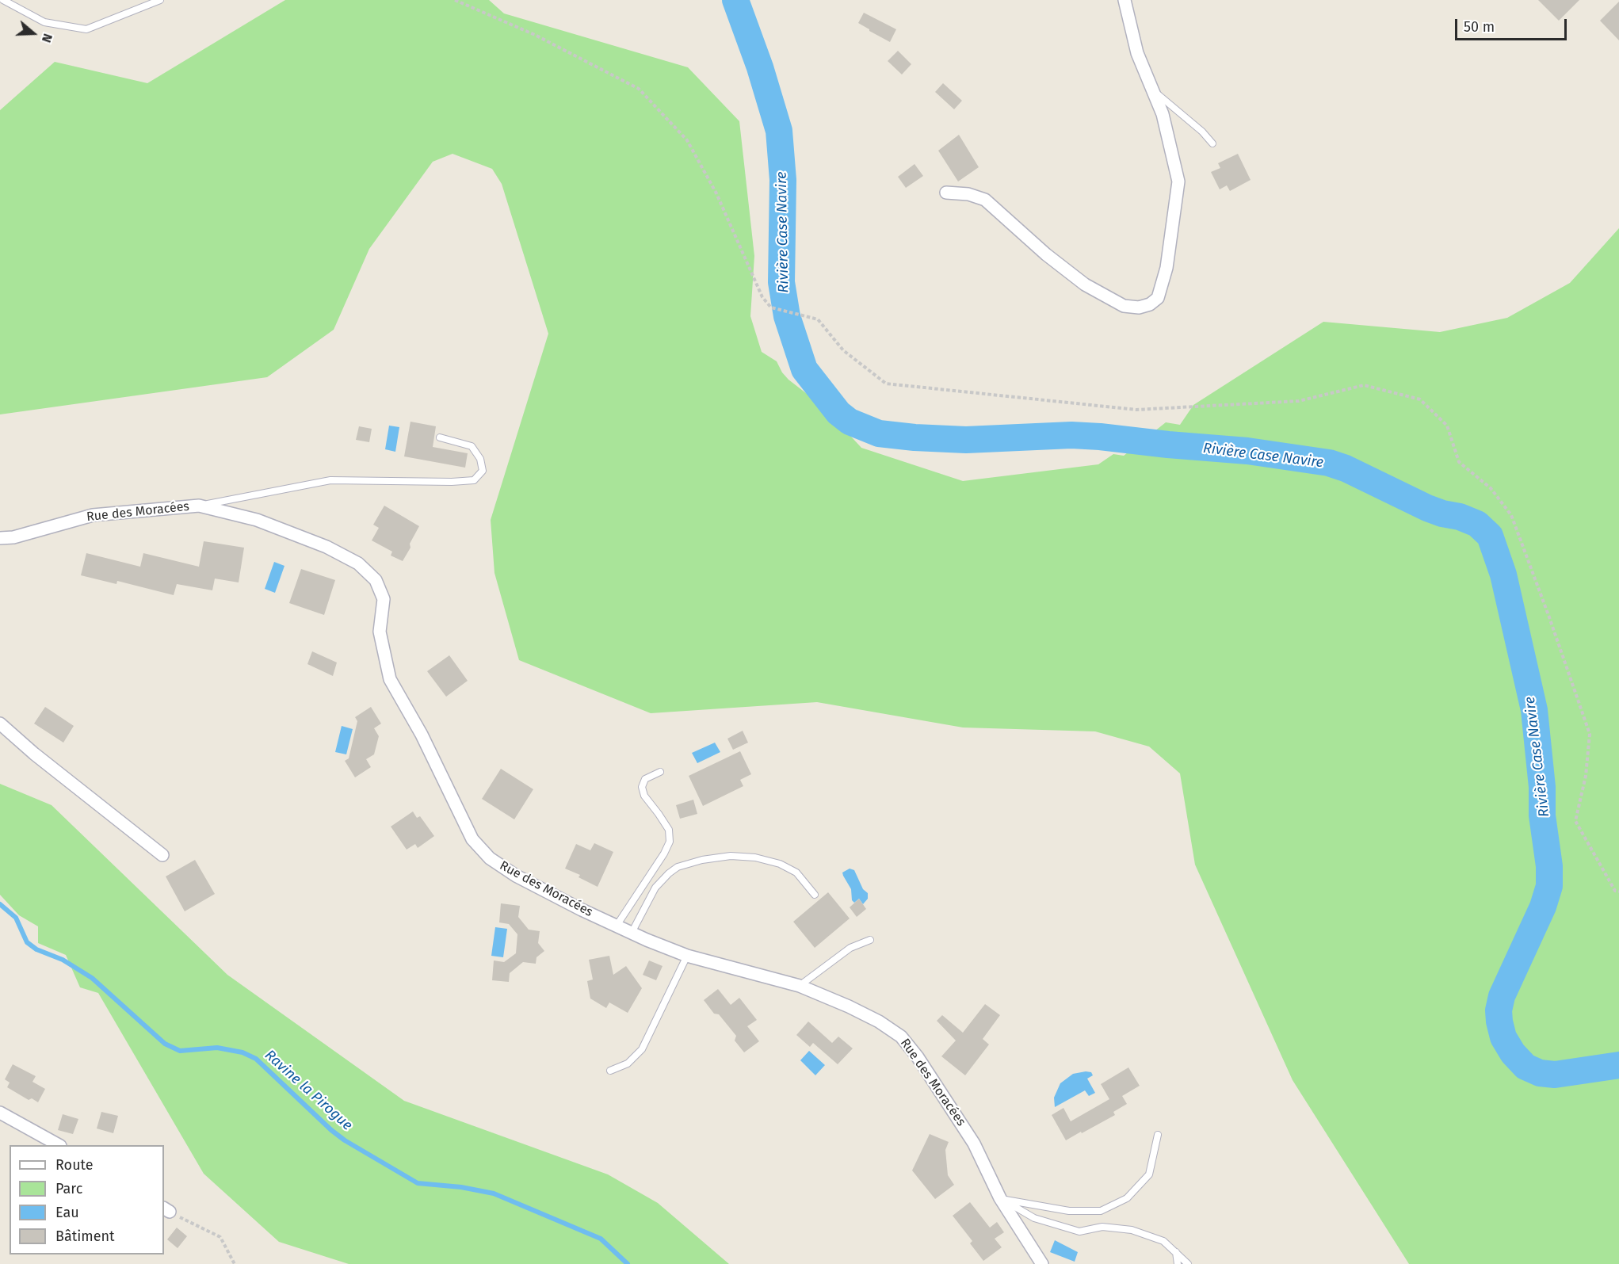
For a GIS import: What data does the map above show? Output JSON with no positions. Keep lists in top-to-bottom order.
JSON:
{
  "streets": {
    "street": ["Rue des Moracées"]
  },
  "water": ["Rivière Case Navire", "Ravine la Pirogue"],
  "legend": [
    "Route",
    "Parc",
    "Eau",
    "Bâtiment"
  ],
  "scale_bar": "50 m",
  "north": "right"
}
